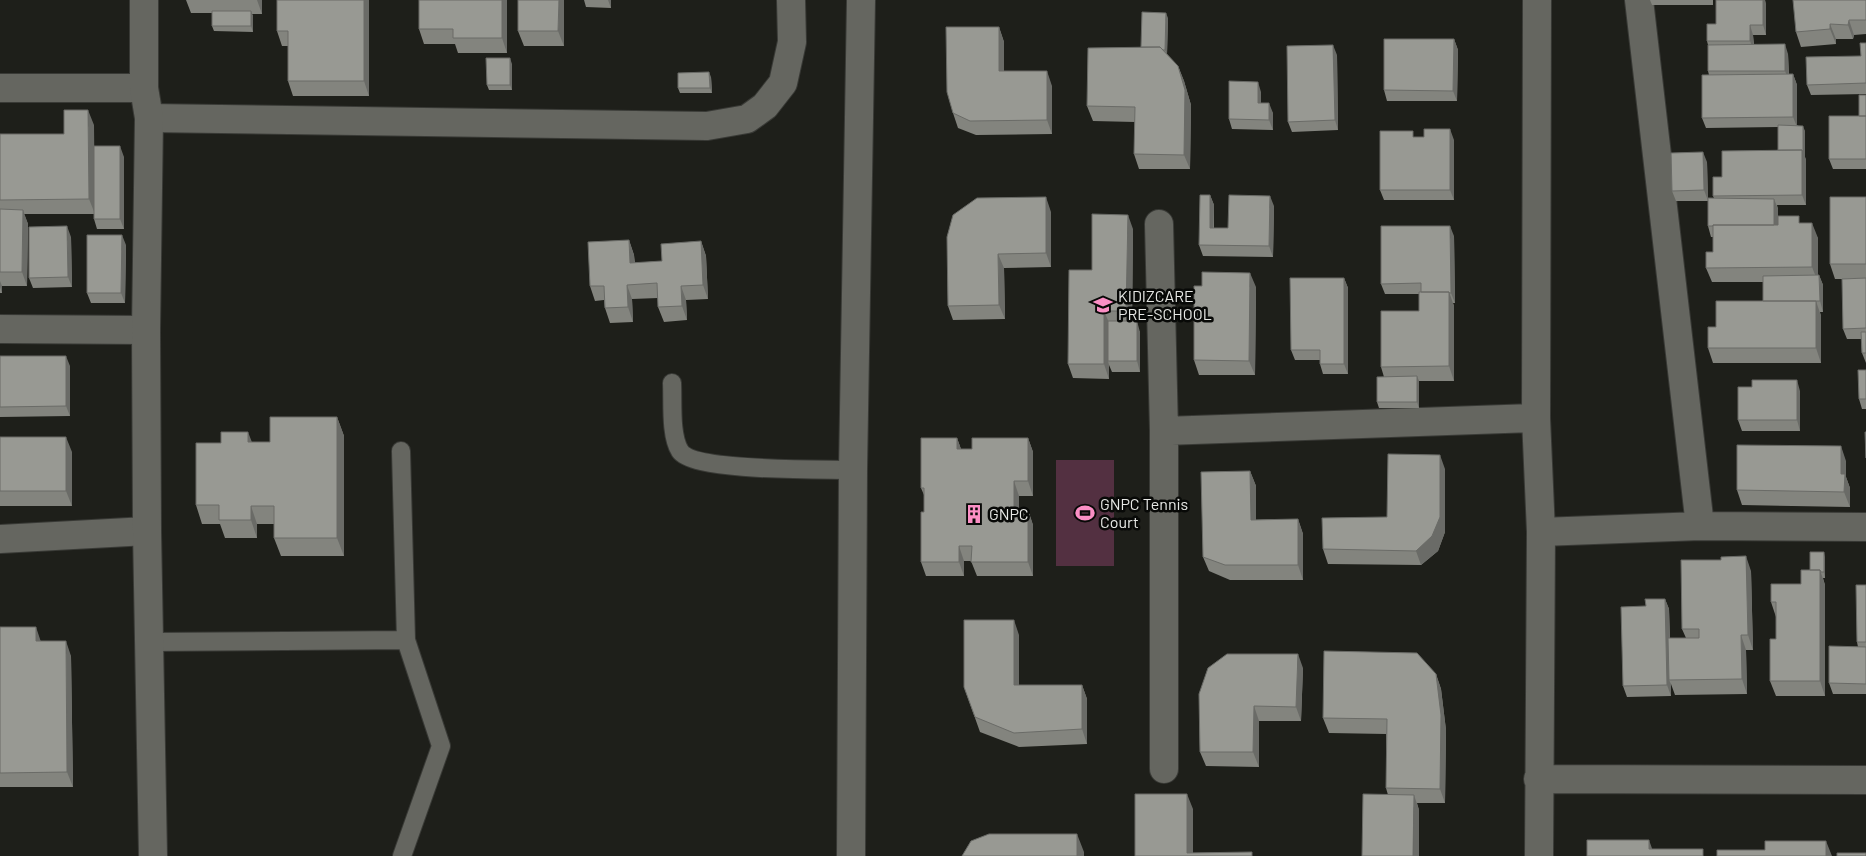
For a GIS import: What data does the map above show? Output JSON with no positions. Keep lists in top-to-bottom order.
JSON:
{
  "places": {
    "school or university": ["KIDIZCARE PRE-SCHOOL"],
    "sports": ["GNPC Tennis Court"],
    "building": ["GNPC"]
  }
}
